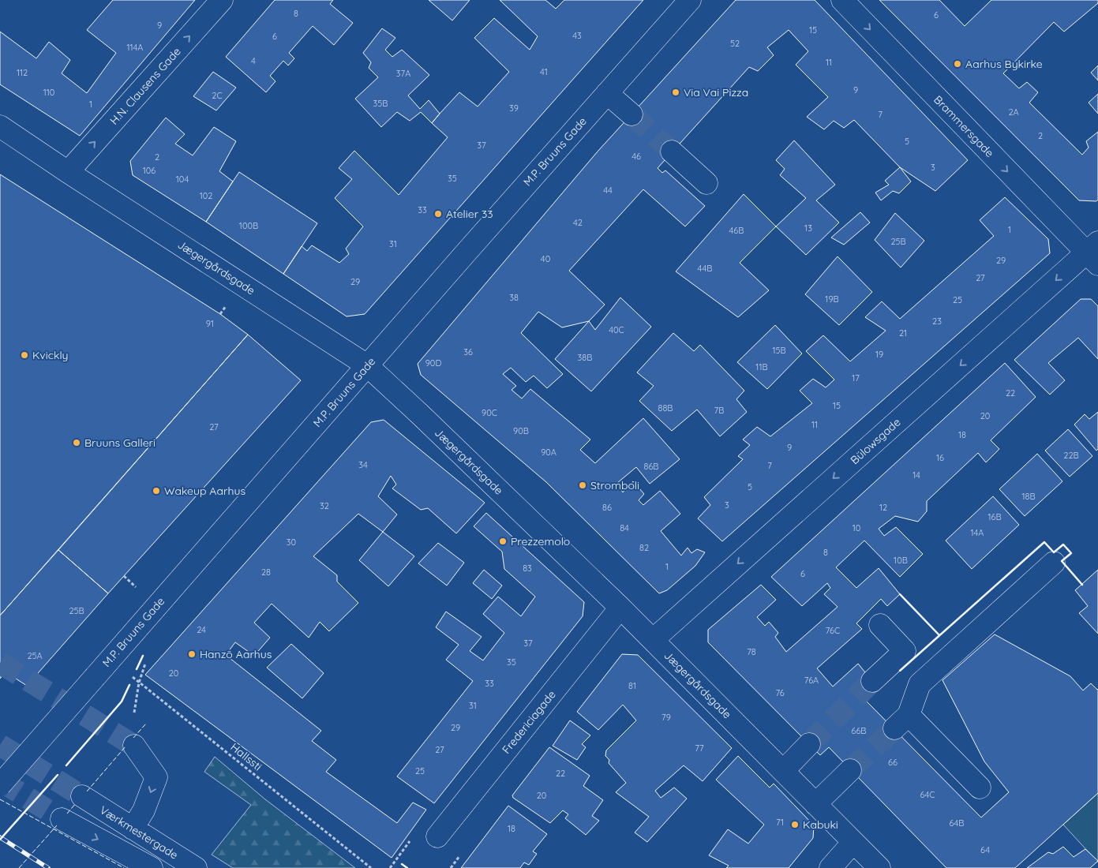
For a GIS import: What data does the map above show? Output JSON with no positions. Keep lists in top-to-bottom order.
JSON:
{
  "streets": {
    "street": [
      "H.N. Clausens Gade",
      "Brammersgade",
      "M.P. Bruuns Gade",
      "Jægergårdsgade",
      "Bülowsgade",
      "Fredericiagade",
      "Værkmestergade"
    ],
    "path": ["Hallssti"]
  },
  "crossings": [
    ["H.N. Clausens Gade", "Jægergårdsgade"],
    ["Brammersgade", "Bülowsgade"],
    ["M.P. Bruuns Gade", "Jægergårdsgade"],
    ["M.P. Bruuns Gade", "Hallssti"],
    ["Jægergårdsgade", "Bülowsgade"],
    ["Jægergårdsgade", "Fredericiagade"]
  ],
  "one_way": ["H.N. Clausens Gade", "Brammersgade", "Bülowsgade"],
  "places": [
    "Aarhus Bykirke",
    "Via Vai Pizza",
    "Atelier 33",
    "Kvickly",
    "Bruuns Galleri",
    "Stromboli",
    "Wakeup Aarhus",
    "Prezzemolo",
    "Hanzō Aarhus",
    "Kabuki"
  ],
  "house_numbers": [
    "8",
    "6",
    "9",
    "15",
    "43",
    "6",
    "52",
    "114A",
    "4",
    "11",
    "41",
    "112",
    "37A",
    "9",
    "110",
    "2C",
    "35B",
    "1",
    "39",
    "2A",
    "7",
    "2",
    "5",
    "37",
    "46",
    "2",
    "3",
    "106",
    "35",
    "104",
    "44",
    "102",
    "33",
    "42",
    "100B",
    "13",
    "1",
    "46B",
    "25B",
    "31",
    "40",
    "29",
    "44B",
    "27",
    "29",
    "38",
    "19B",
    "25",
    "23",
    "91",
    "40C",
    "21",
    "15B",
    "36",
    "19",
    "38B",
    "90D",
    "11B",
    "17",
    "22",
    "15",
    "88B",
    "7B",
    "90C",
    "20",
    "11",
    "27",
    "90B",
    "18",
    "9",
    "90A",
    "22B",
    "16",
    "34",
    "7",
    "86B",
    "14",
    "5",
    "18B",
    "3",
    "32",
    "86",
    "12",
    "16B",
    "84",
    "10",
    "14A",
    "30",
    "82",
    "8",
    "10B",
    "1",
    "83",
    "28",
    "6",
    "25B",
    "24",
    "76C",
    "37",
    "78",
    "25A",
    "35",
    "20",
    "76A",
    "33",
    "81",
    "76",
    "31",
    "79",
    "29",
    "66B",
    "77",
    "27",
    "66",
    "25",
    "22",
    "64C",
    "20",
    "71",
    "64B",
    "18",
    "64"
  ]
}
